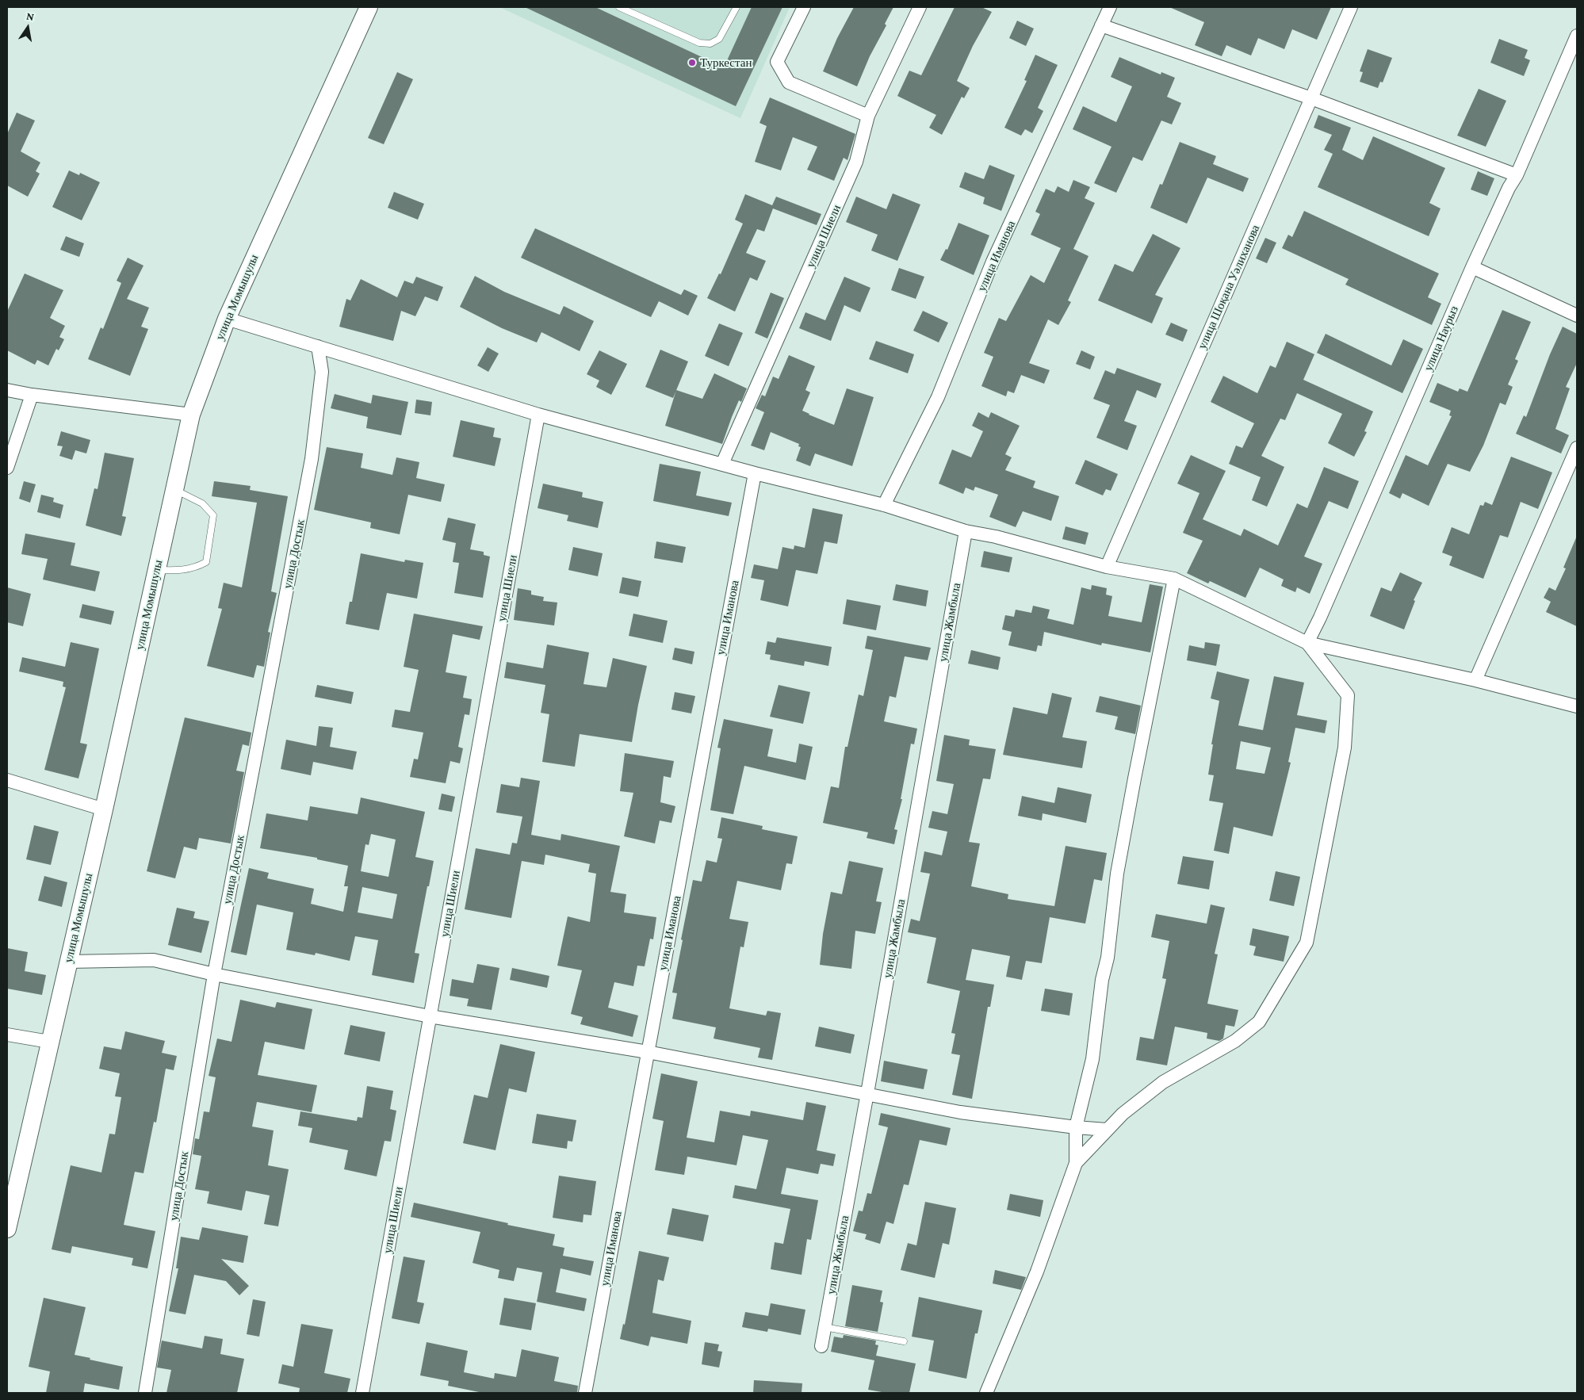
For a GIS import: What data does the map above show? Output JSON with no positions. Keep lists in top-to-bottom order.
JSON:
{
  "streets": {
    "street": [
      "улица Шиели",
      "улица Иманова",
      "улица Шоқана Уәлиханова",
      "улица Момышулы",
      "улица Наурыз",
      "улица Достык",
      "улица Жамбыла"
    ]
  },
  "places": ["Туркестан"],
  "north": "top"
}
